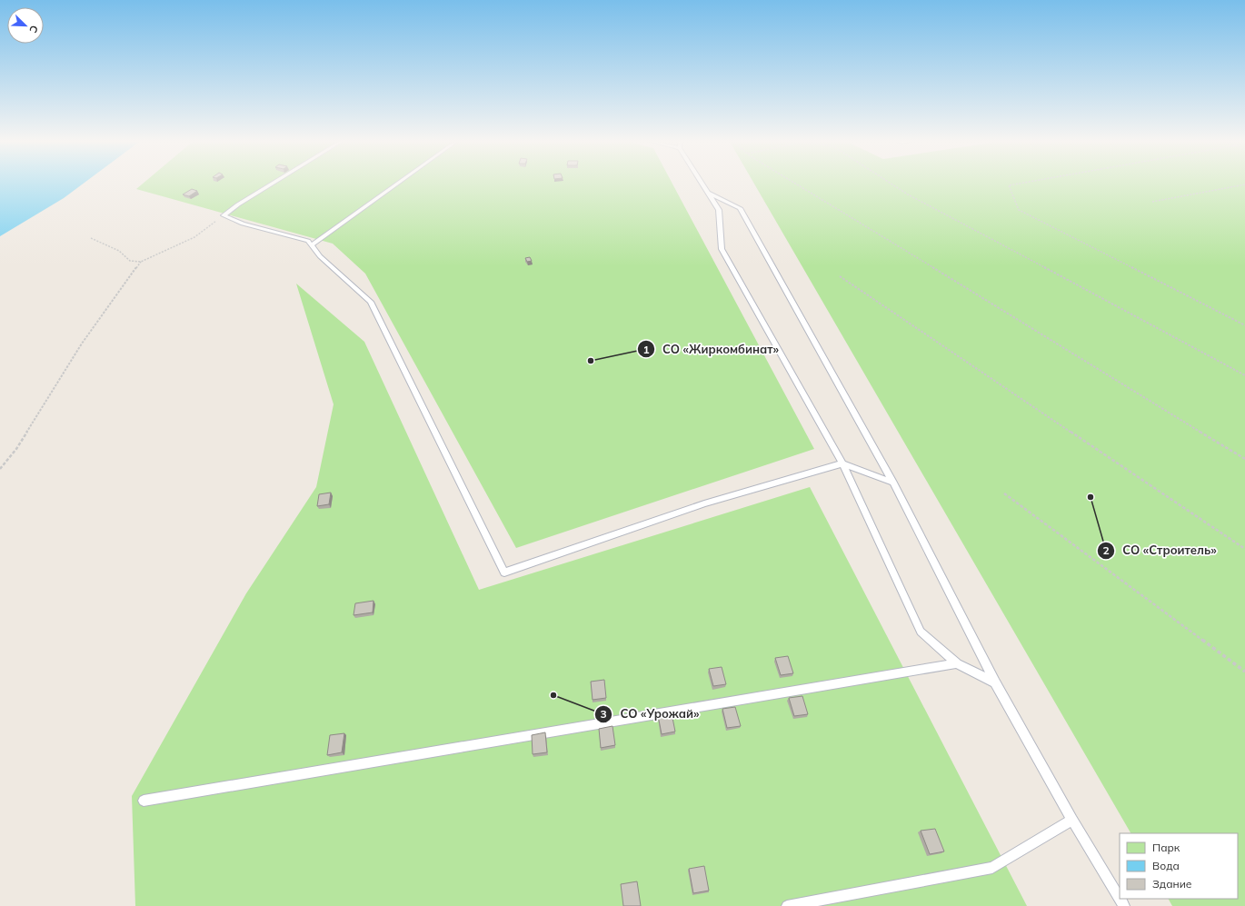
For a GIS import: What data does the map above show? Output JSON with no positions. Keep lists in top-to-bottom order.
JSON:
{
  "places": ["СО «Жиркомбинат»", "СО «Строитель»", "СО «Урожай»"],
  "legend": ["Парк", "Вода", "Здание"],
  "north": "bottom right"
}
